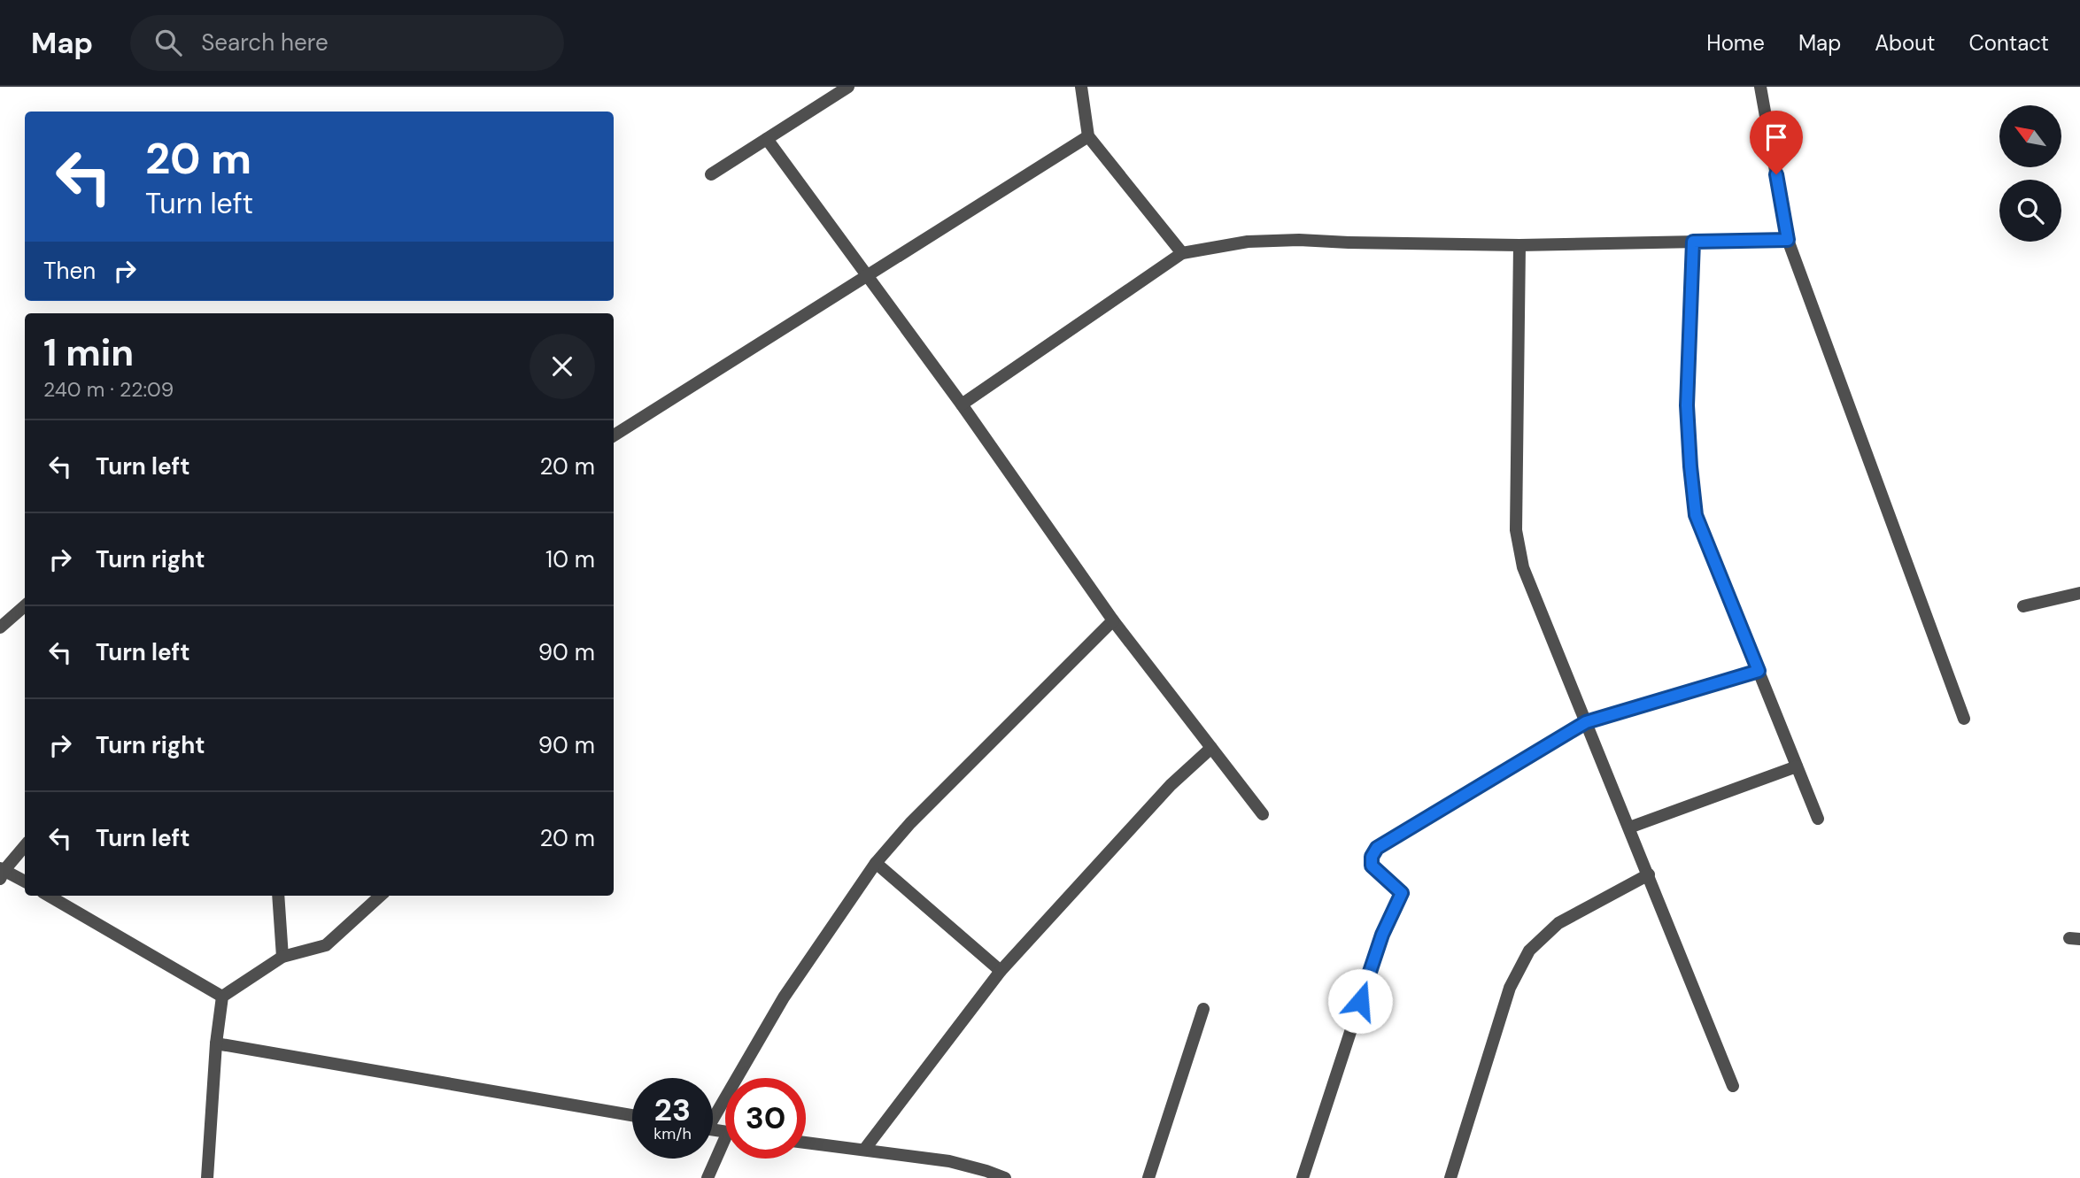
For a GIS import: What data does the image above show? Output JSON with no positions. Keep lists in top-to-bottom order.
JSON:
{
  "north": "top left",
  "page": {
    "header": "Map",
    "search": "Search here",
    "nav": [
      "Home",
      "Map",
      "About",
      "Contact"
    ],
    "turn": ["20 m", "Turn left"],
    "then": "Then",
    "heading": ["1 min", "240 m · 22:09"],
    "list": [
      {
        "name": "Turn left",
        "value": "20 m"
      },
      {
        "name": "Turn right",
        "value": "10 m"
      },
      {
        "name": "Turn left",
        "value": "90 m"
      },
      {
        "name": "Turn right",
        "value": "90 m"
      },
      {
        "name": "Turn left",
        "value": "20 m"
      }
    ],
    "speed": "23 km/h",
    "limit": "30"
  }
}
